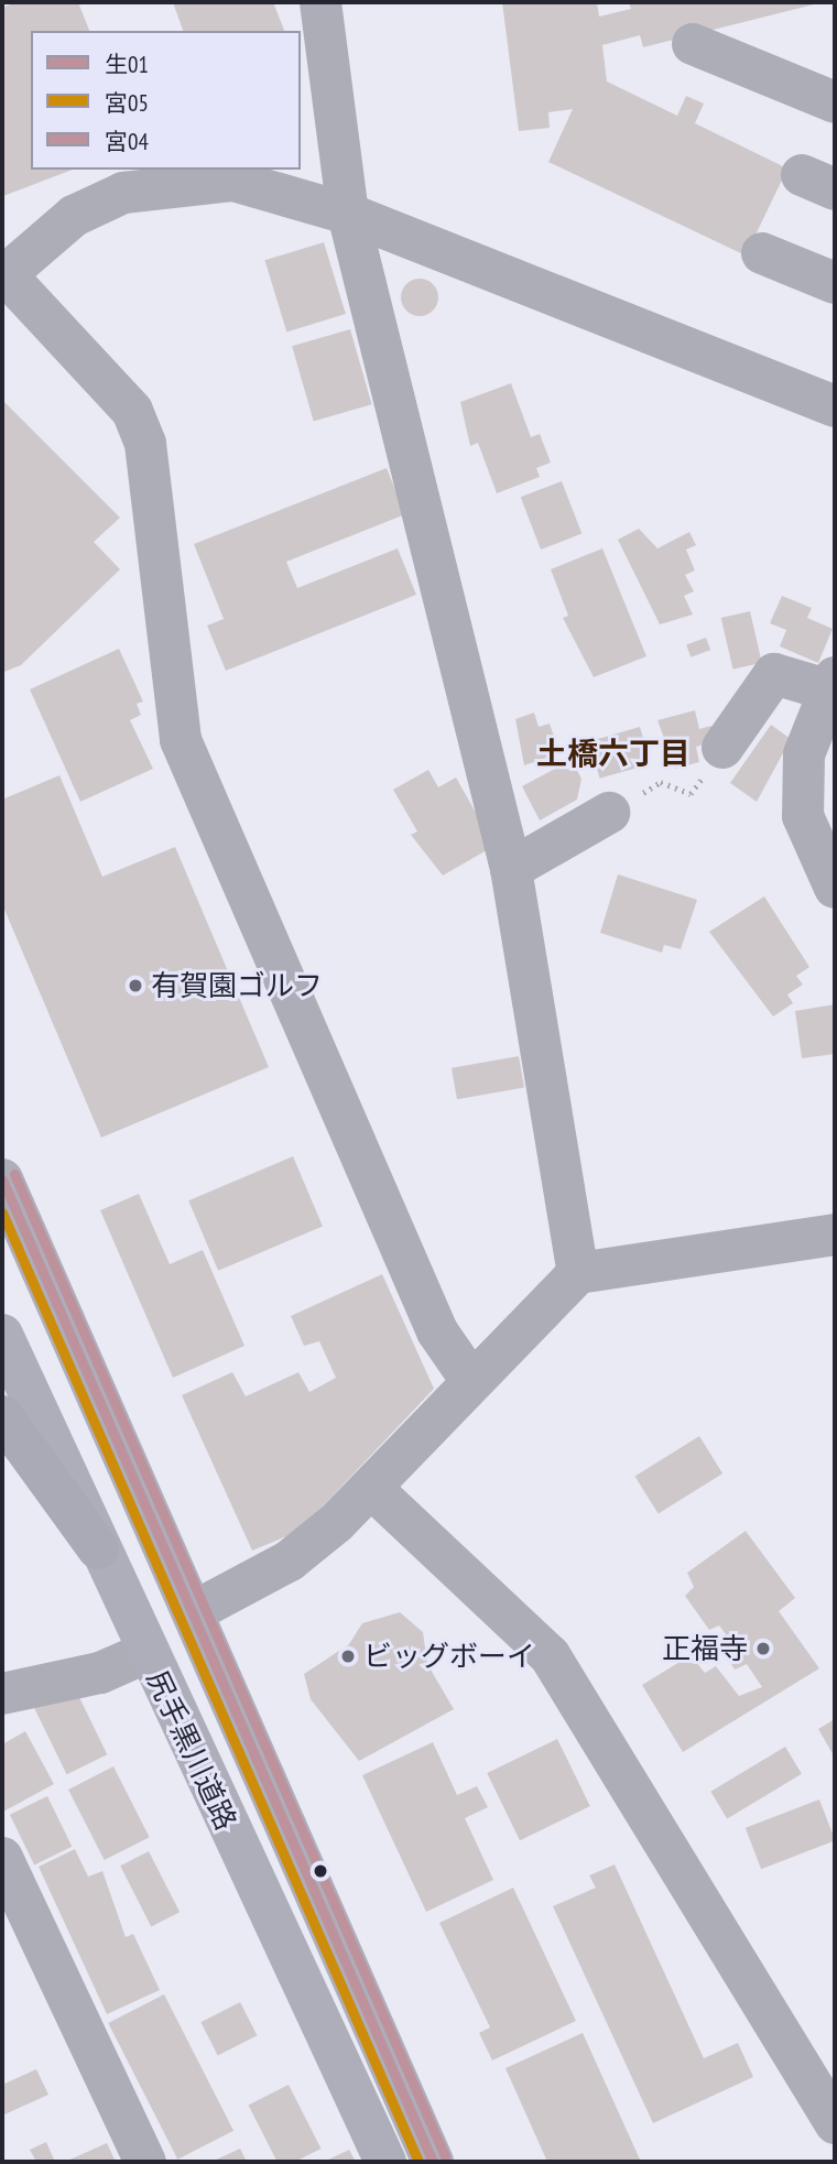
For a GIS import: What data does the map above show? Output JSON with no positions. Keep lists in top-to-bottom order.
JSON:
{
  "streets": {
    "main road": ["尻手黒川道路"]
  },
  "districts": ["土橋六丁目"],
  "places": ["有賀園ゴルフ", "正福寺", "ビッグボーイ"],
  "lines": ["transit line 宮04", "transit line 生01", "transit line 宮05"],
  "legend": ["生01", "宮05", "宮04"]
}
